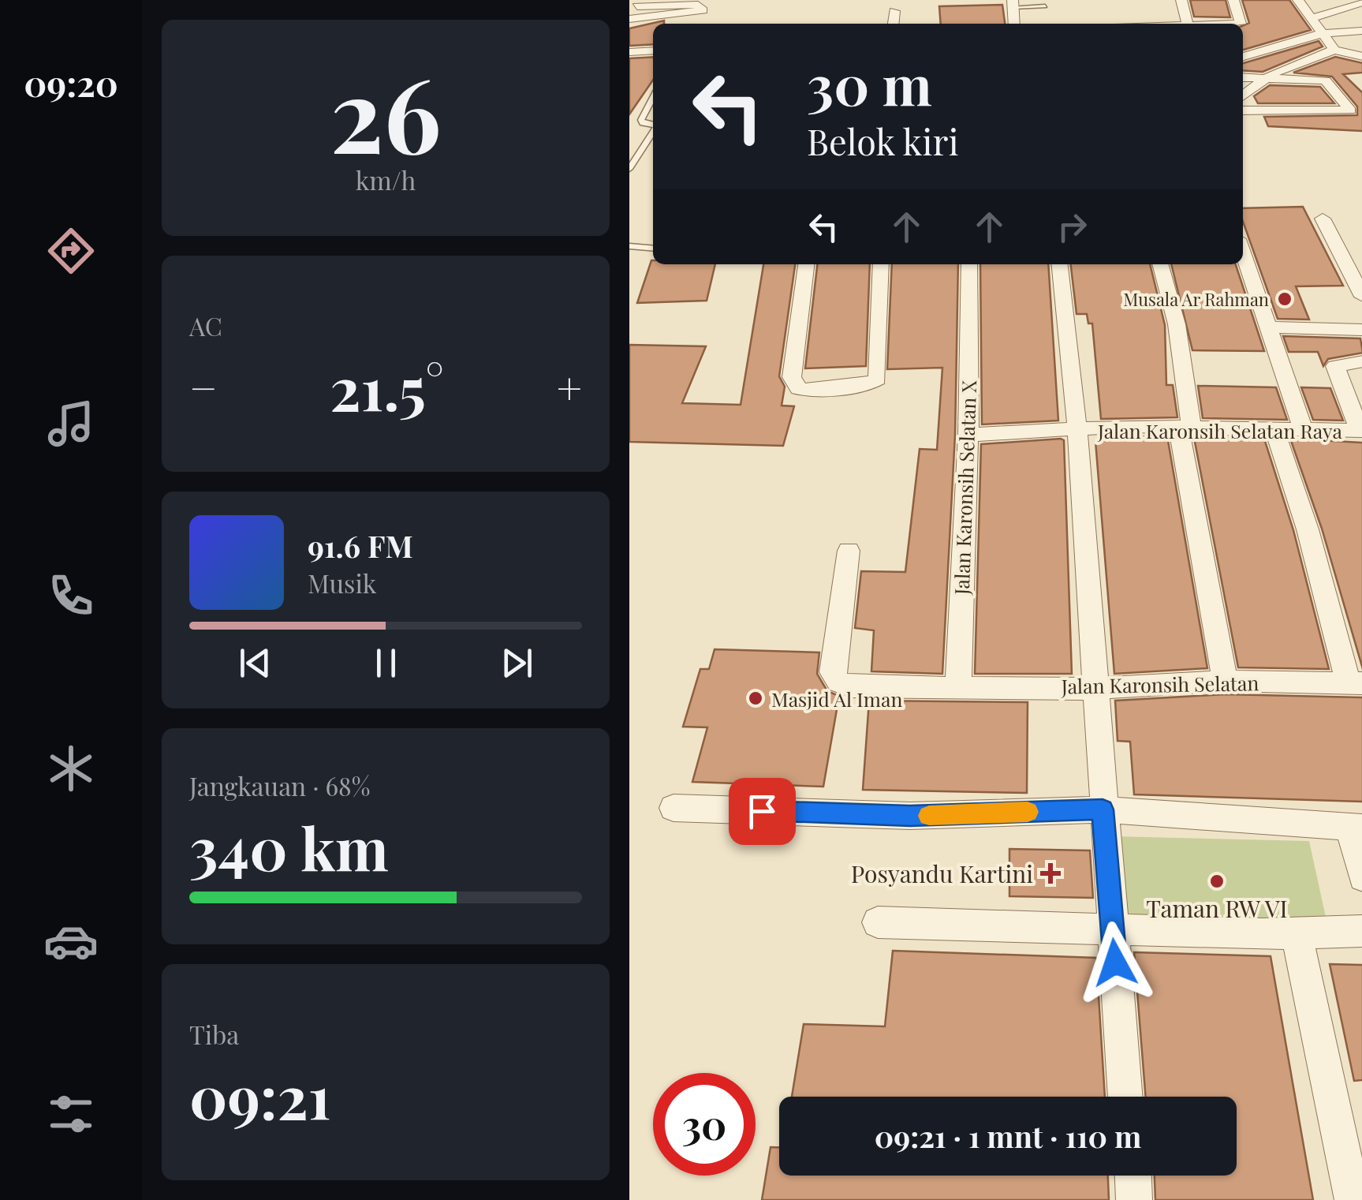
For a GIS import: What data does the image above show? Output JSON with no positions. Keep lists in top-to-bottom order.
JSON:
{
  "streets": {
    "street": ["Jalan Karonsih Selatan Raya", "Jalan Karonsih Selatan X", "Jalan Karonsih Selatan"]
  },
  "crossings": [
    ["Jalan Karonsih Selatan Raya", "Jalan Karonsih Selatan X"],
    ["Jalan Karonsih Selatan Raya", "Jalan Karonsih Selatan"],
    ["Jalan Karonsih Selatan X", "Jalan Karonsih Selatan"]
  ],
  "places": {
    "other": ["Musala Ar Rahman", "Masjid Al Iman", "Taman RW VI"],
    "health": ["Posyandu Kartini"]
  },
  "page": {
    "tabs": "09:20",
    "tile": [
      ["26", "km/h"],
      "AC",
      ["Jangkauan · 68%", "340 km"],
      ["Tiba", "09:21"]
    ],
    "turn": ["30 m", "Belok kiri"],
    "heat": ["−", "21.5°", "+"],
    "song": ["91.6 FM", "Musik"],
    "limit": "30",
    "trip": "09:21 · 1 mnt · 110 m"
  }
}
